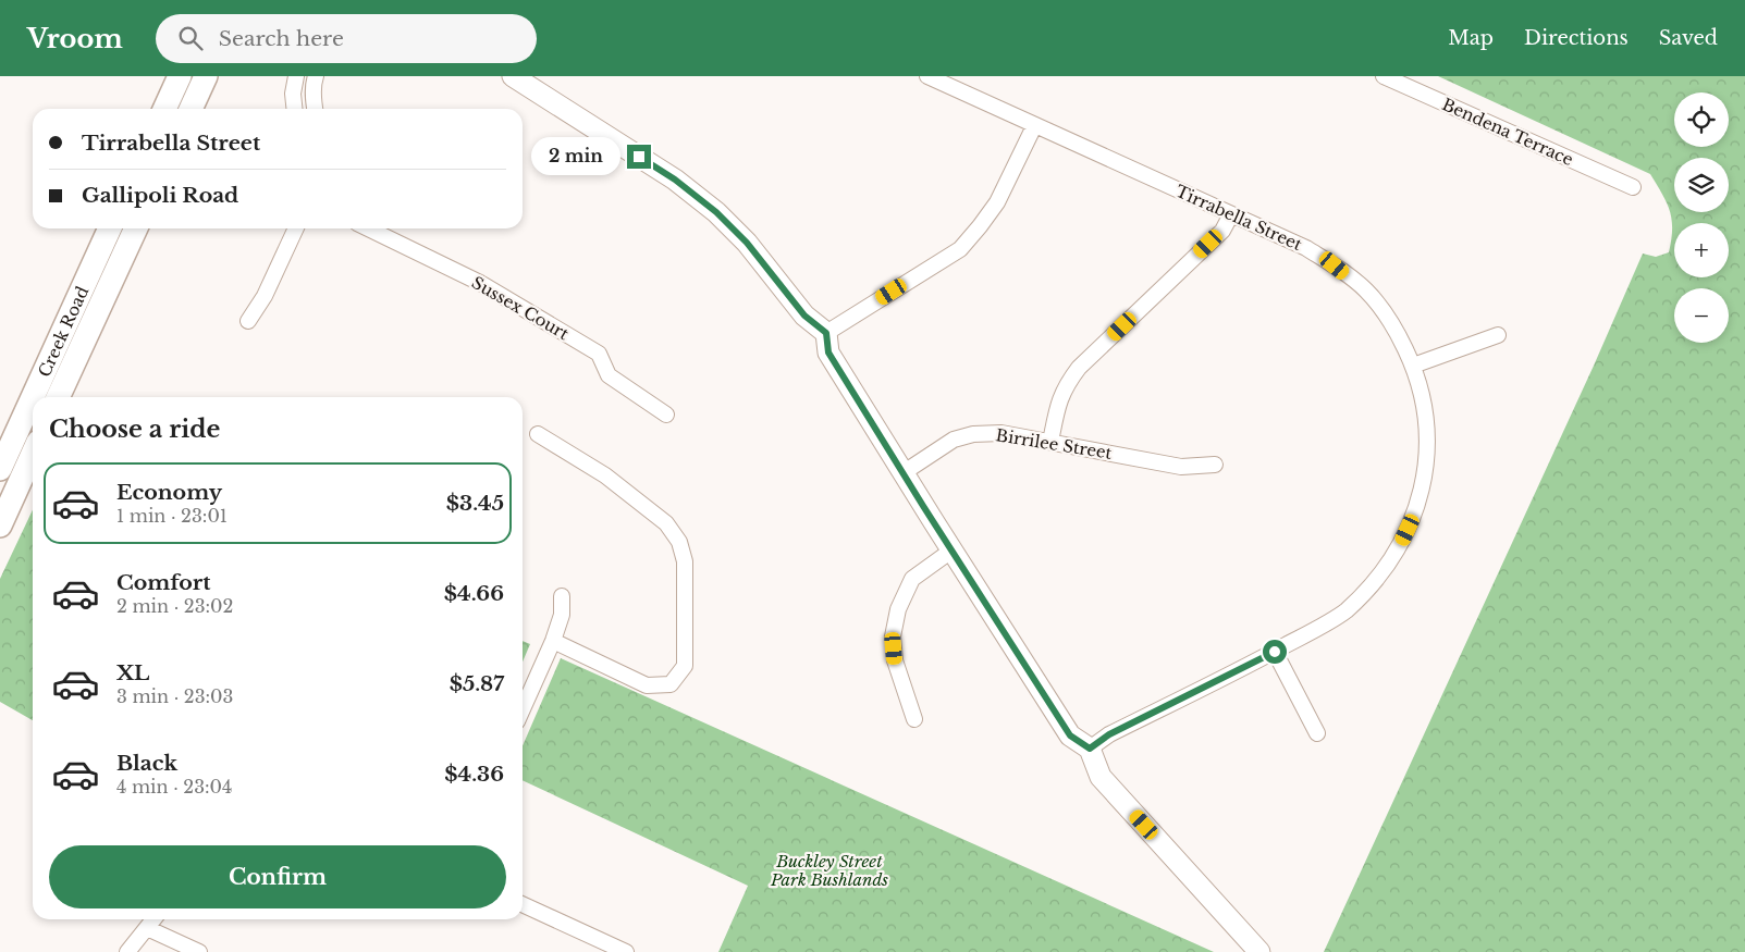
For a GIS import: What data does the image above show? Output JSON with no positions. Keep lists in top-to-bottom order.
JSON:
{
  "streets": {
    "main road": ["Creek Road"],
    "street": [
      "Bendena Terrace",
      "Tirrabella Street",
      "Sussex Court",
      "Birrilee Street"
    ]
  },
  "parks": ["Buckley Street Park Bushlands"],
  "page": {
    "header": "Vroom",
    "search": "Search here",
    "nav": ["Map", "Directions", "Saved"],
    "map_buttons": ["+", "−"],
    "banner": ["Tirrabella Street", "Gallipoli Road"],
    "bubble": "2 min",
    "heading": "Choose a ride",
    "list": [
      {
        "name": "Economy",
        "note": "1 min · 23:01",
        "value": "$3.45"
      },
      {
        "name": "Comfort",
        "note": "2 min · 23:02",
        "value": "$4.66"
      },
      {
        "name": "XL",
        "note": "3 min · 23:03",
        "value": "$5.87"
      },
      {
        "name": "Black",
        "note": "4 min · 23:04",
        "value": "$4.36"
      }
    ],
    "buttons": "Confirm"
  }
}
